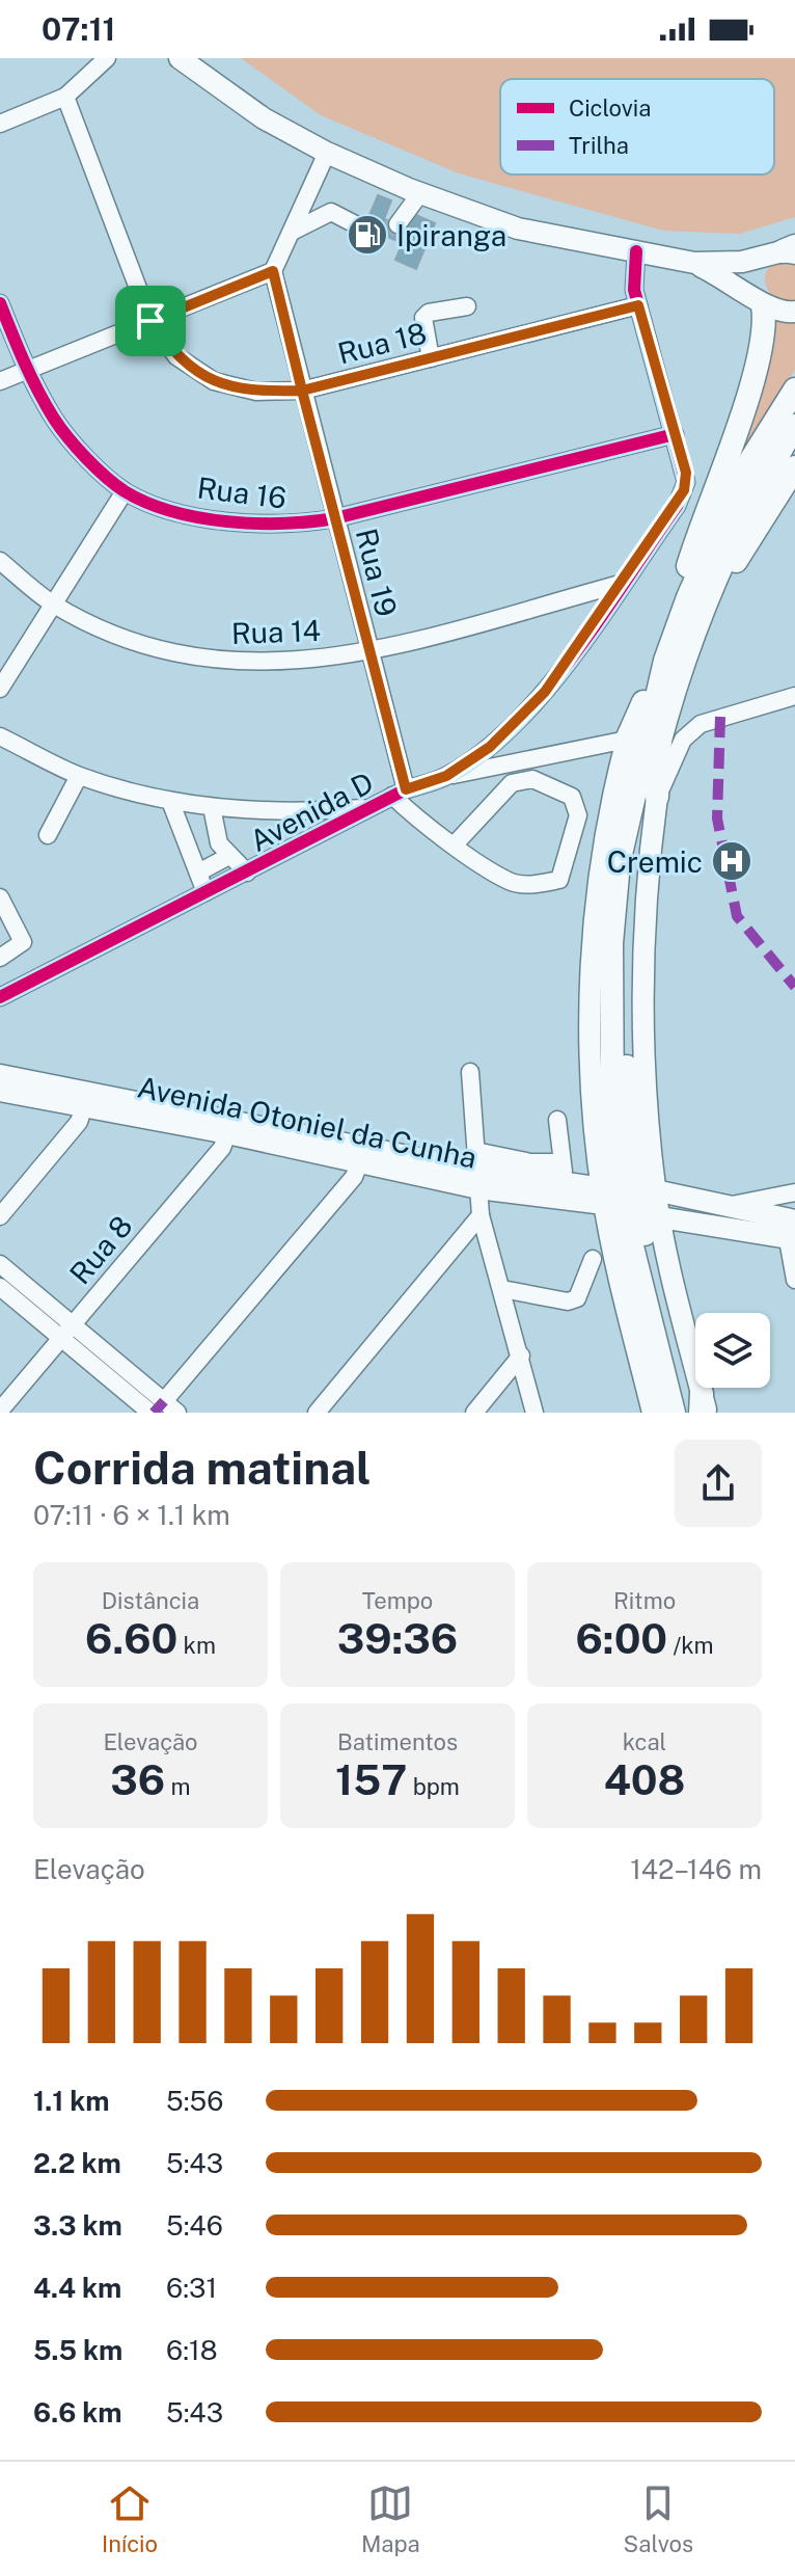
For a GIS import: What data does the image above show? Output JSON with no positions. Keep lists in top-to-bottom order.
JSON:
{
  "streets": {
    "main road": ["Avenida Otoniel da Cunha"],
    "street": [
      "Rua 18",
      "Rua 16",
      "Rua 19",
      "Rua 14",
      "Avenida D",
      "Rua 8"
    ]
  },
  "crossings": [
    ["Rua 18", "Rua 19"],
    ["Rua 16", "Rua 19"],
    ["Rua 16", "Avenida D"],
    ["Rua 19", "Rua 14"],
    ["Rua 19", "Avenida D"],
    ["Rua 14", "Avenida D"],
    ["Avenida Otoniel da Cunha", "Rua 8"]
  ],
  "places": {
    "fuel station": ["Ipiranga"],
    "hospital": ["Cremic"]
  },
  "legend": ["Ciclovia", "Trilha"],
  "page": {
    "status": "07:11",
    "heading": ["Corrida matinal", "07:11 · 6 × 1.1 km"],
    "stats": [
      ["Distância", "6.60 km"],
      ["Tempo", "39:36"],
      ["Ritmo", "6:00 /km"],
      ["Elevação", "36 m"],
      ["Batimentos", "157 bpm"],
      ["kcal", "408"]
    ],
    "chart": ["Elevação", "142–146 m"],
    "list": [
      {
        "name": "1.1 km",
        "note": "5:56"
      },
      {
        "name": "2.2 km",
        "note": "5:43"
      },
      {
        "name": "3.3 km",
        "note": "5:46"
      },
      {
        "name": "4.4 km",
        "note": "6:31"
      },
      {
        "name": "5.5 km",
        "note": "6:18"
      },
      {
        "name": "6.6 km",
        "note": "5:43"
      }
    ],
    "tabs": ["Início", "Mapa", "Salvos"]
  }
}
